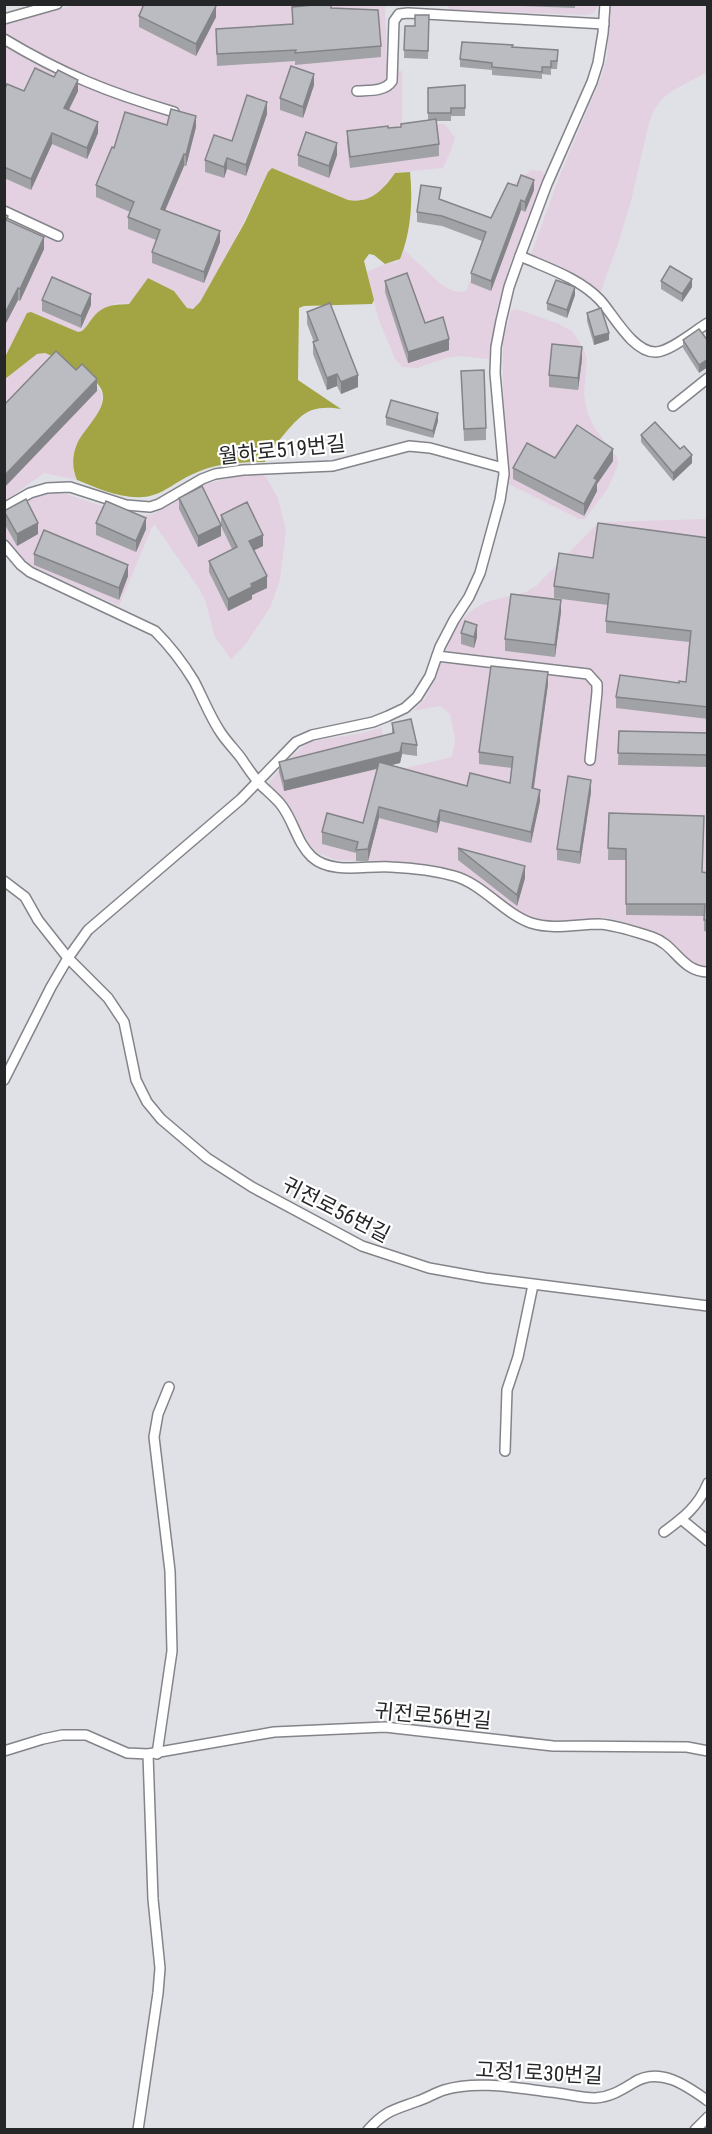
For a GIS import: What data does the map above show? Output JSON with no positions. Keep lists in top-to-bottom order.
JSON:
{
  "streets": {
    "lane": ["월하로519번길", "귀전로56번길", "고정1로30번길"]
  }
}
